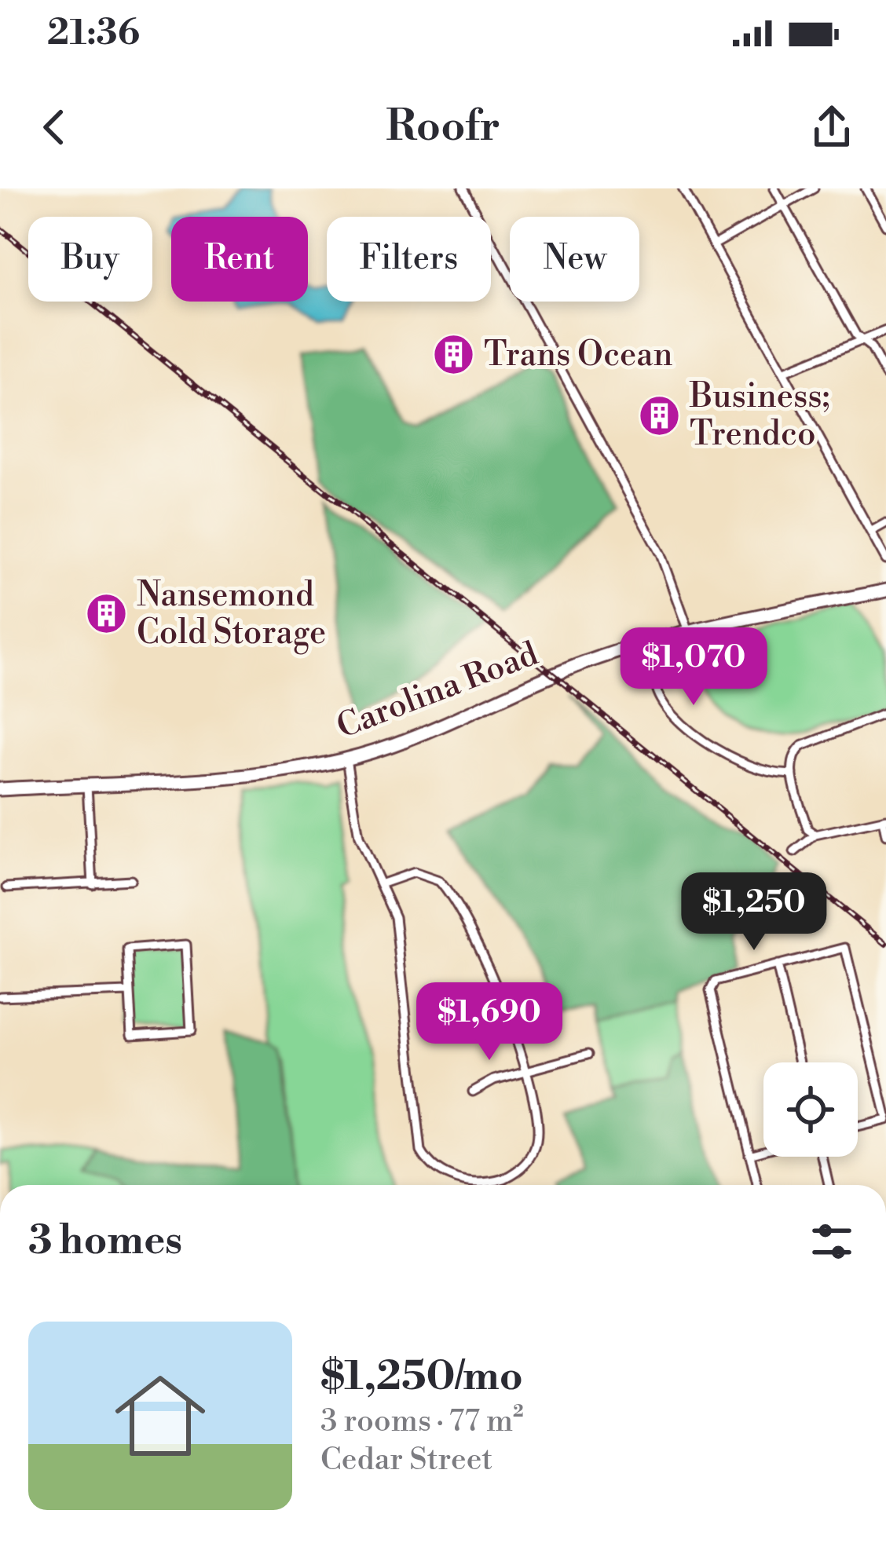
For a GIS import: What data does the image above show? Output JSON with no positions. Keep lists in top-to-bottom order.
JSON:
{
  "streets": {
    "main road": ["Carolina Road"]
  },
  "places": {
    "building": ["Trans Ocean", "Business; Trendco", "Nansemond Cold Storage"]
  },
  "page": {
    "status": "21:36",
    "header": "Roofr",
    "chip": [
      "Buy",
      "Rent",
      "Filters",
      "New"
    ],
    "price": ["$1,070", "$1,250", "$1,690"],
    "heading": "3 homes",
    "list": [
      {
        "name": "$1,250/mo",
        "note": "3 rooms · 77 m² · Cedar Street"
      }
    ]
  }
}
